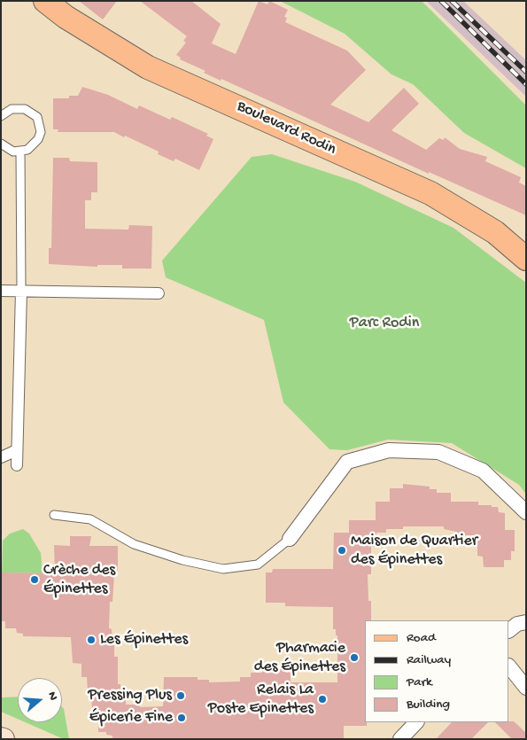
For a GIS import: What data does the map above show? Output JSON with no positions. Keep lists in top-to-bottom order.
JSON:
{
  "streets": {
    "main road": ["Boulevard Rodin"]
  },
  "parks": ["Parc Rodin"],
  "places": [
    "Maison de Quartier des Épinettes",
    "Crèche des Épinettes",
    "Les Épinettes",
    "Pharmacie des Épinettes",
    "Pressing Plus",
    "Relais La Poste Epinettes",
    "Épicerie Fine"
  ],
  "legend": [
    "Road",
    "Railway",
    "Park",
    "Building"
  ],
  "north": "right"
}
